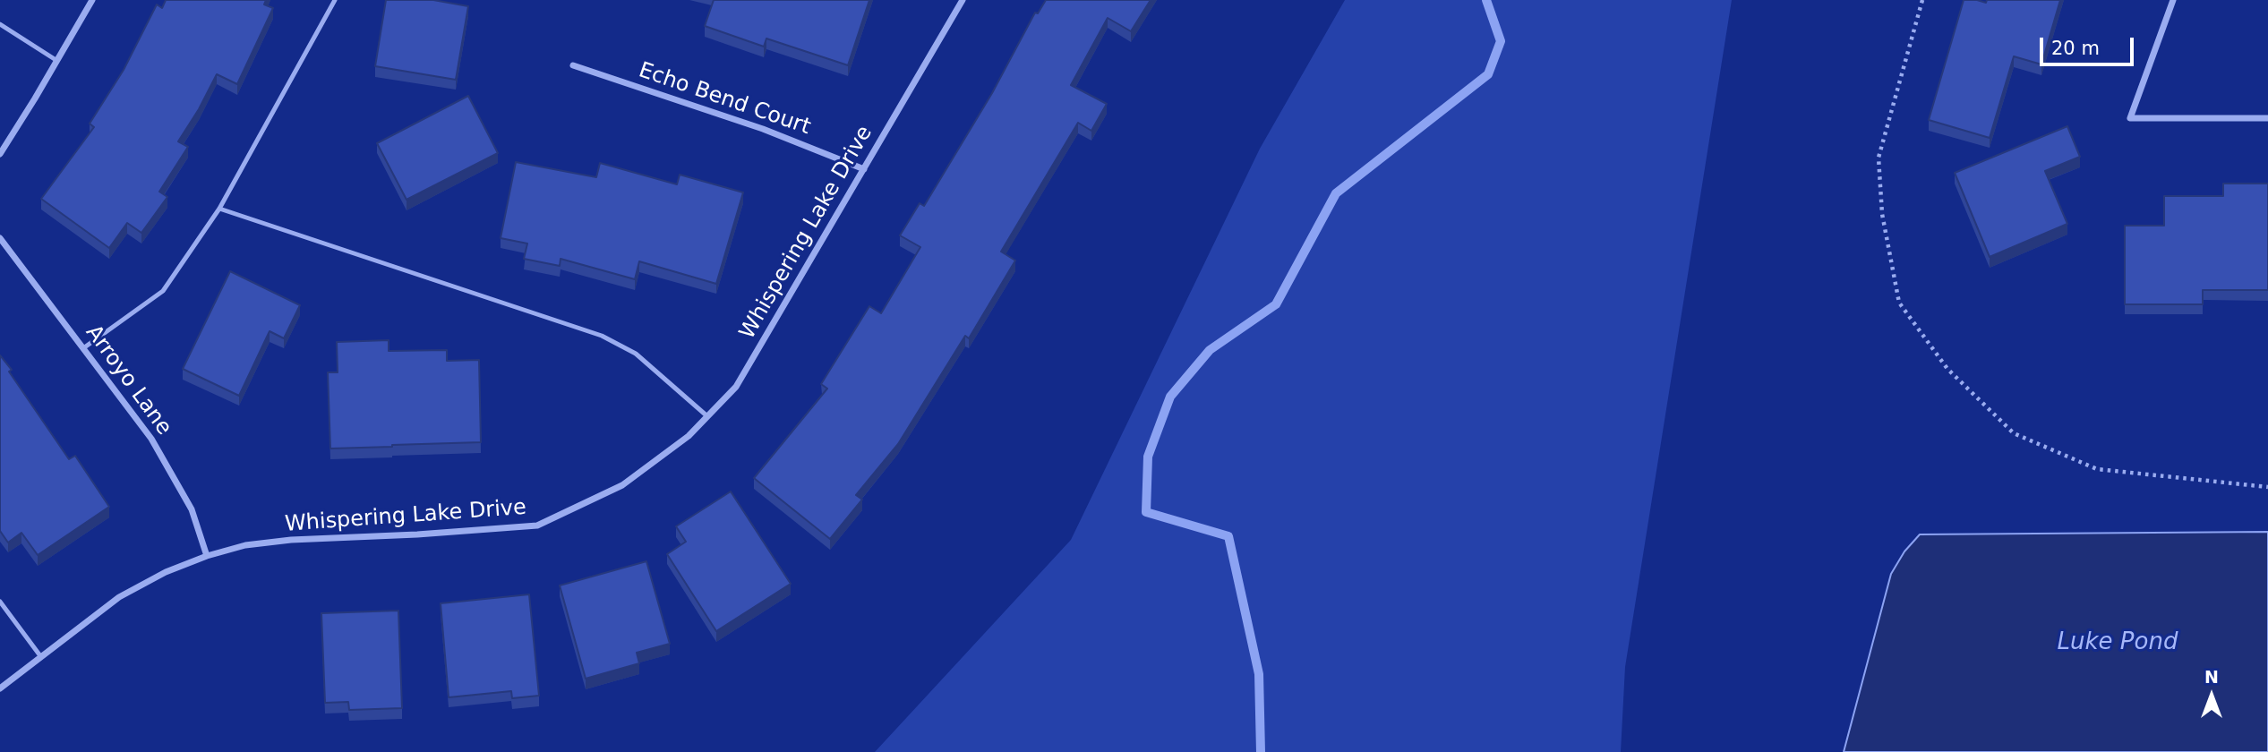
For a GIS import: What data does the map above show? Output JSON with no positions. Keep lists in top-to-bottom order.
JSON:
{
  "streets": {
    "street": ["Echo Bend Court", "Whispering Lake Drive", "Arroyo Lane"]
  },
  "crossings": [
    ["Echo Bend Court", "Whispering Lake Drive"],
    ["Whispering Lake Drive", "Arroyo Lane"]
  ],
  "water": ["Luke Pond"],
  "scale_bar": "20 m",
  "north": "top"
}
